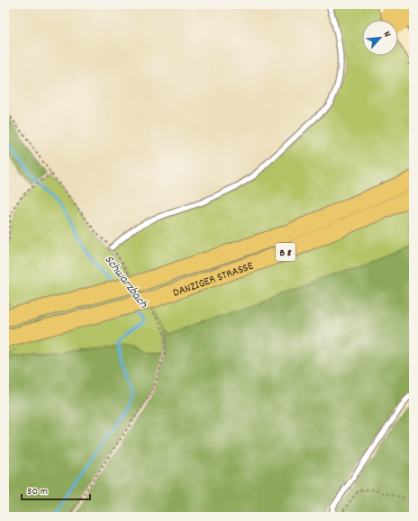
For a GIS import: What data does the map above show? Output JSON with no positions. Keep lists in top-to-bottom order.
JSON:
{
  "streets": {
    "highway": ["B 8", "DANZIGER STRASSE"]
  },
  "water": ["Schwarzbach"],
  "scale_bar": "50 m",
  "north": "top right"
}
